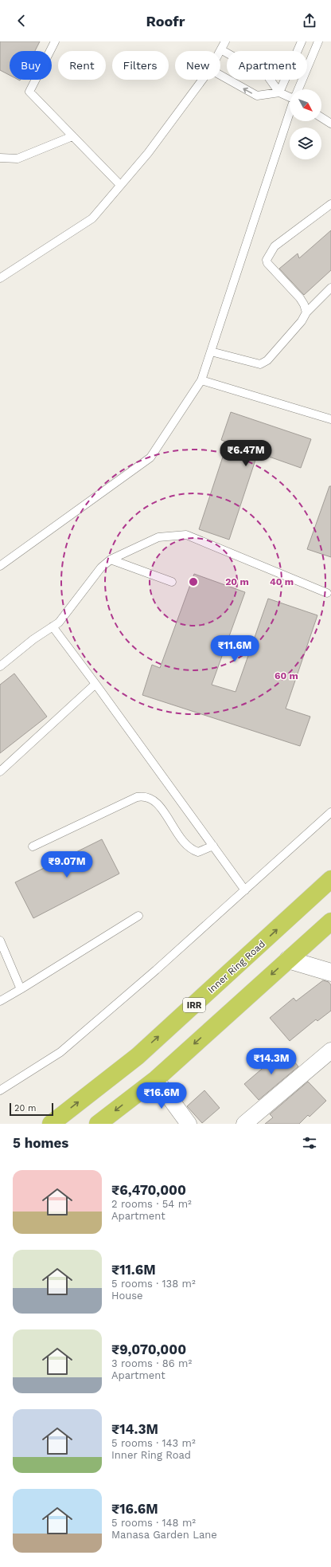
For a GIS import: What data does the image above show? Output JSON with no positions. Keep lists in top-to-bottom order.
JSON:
{
  "streets": {
    "highway": ["Inner Ring Road", "IRR"]
  },
  "scale_bar": "20 m",
  "north": "bottom right",
  "page": {
    "header": "Roofr",
    "chip": [
      "Buy",
      "Rent",
      "Filters",
      "New",
      "Apartment"
    ],
    "price": [
      "₹6.47M",
      "₹11.6M",
      "₹9.07M",
      "₹14.3M",
      "₹16.6M"
    ],
    "scale": "20 m",
    "heading": "5 homes",
    "list": [
      {
        "name": "₹6,470,000",
        "note": "2 rooms · 54 m² · Apartment"
      },
      {
        "name": "₹11.6M",
        "note": "5 rooms · 138 m² · House"
      },
      {
        "name": "₹9,070,000",
        "note": "3 rooms · 86 m² · Apartment"
      },
      {
        "name": "₹14.3M",
        "note": "5 rooms · 143 m² · Inner Ring Road"
      },
      {
        "name": "₹16.6M",
        "note": "5 rooms · 148 m² · Manasa Garden Lane"
      }
    ]
  },
  "rings": ["20 m", "40 m", "60 m"]
}
